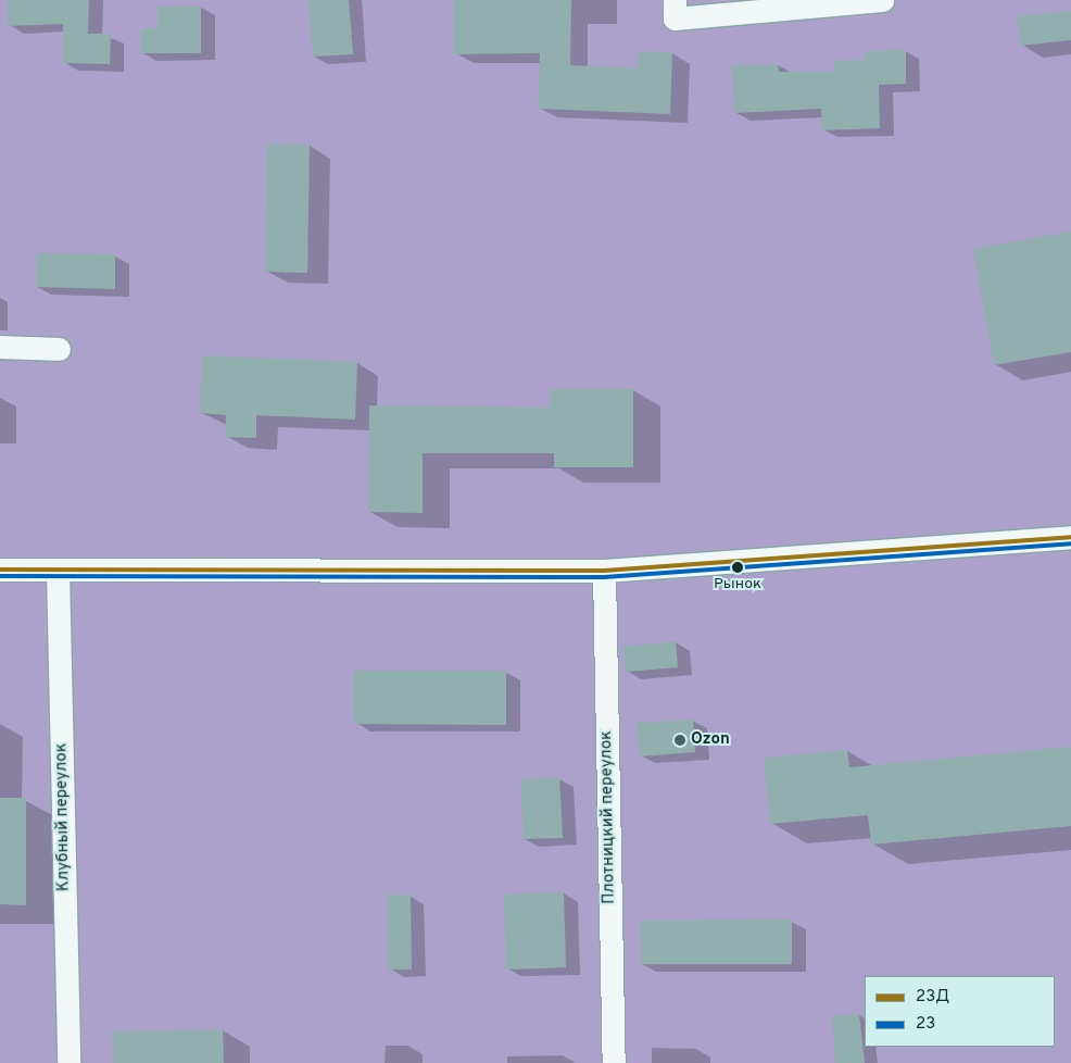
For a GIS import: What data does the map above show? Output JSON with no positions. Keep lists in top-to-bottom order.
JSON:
{
  "streets": {
    "street": ["Клубный переулок", "Плотницкий переулок"]
  },
  "places": ["Рынок", "Ozon"],
  "lines": ["transit line 23Д", "transit line 23"],
  "legend": ["23Д", "23"]
}
